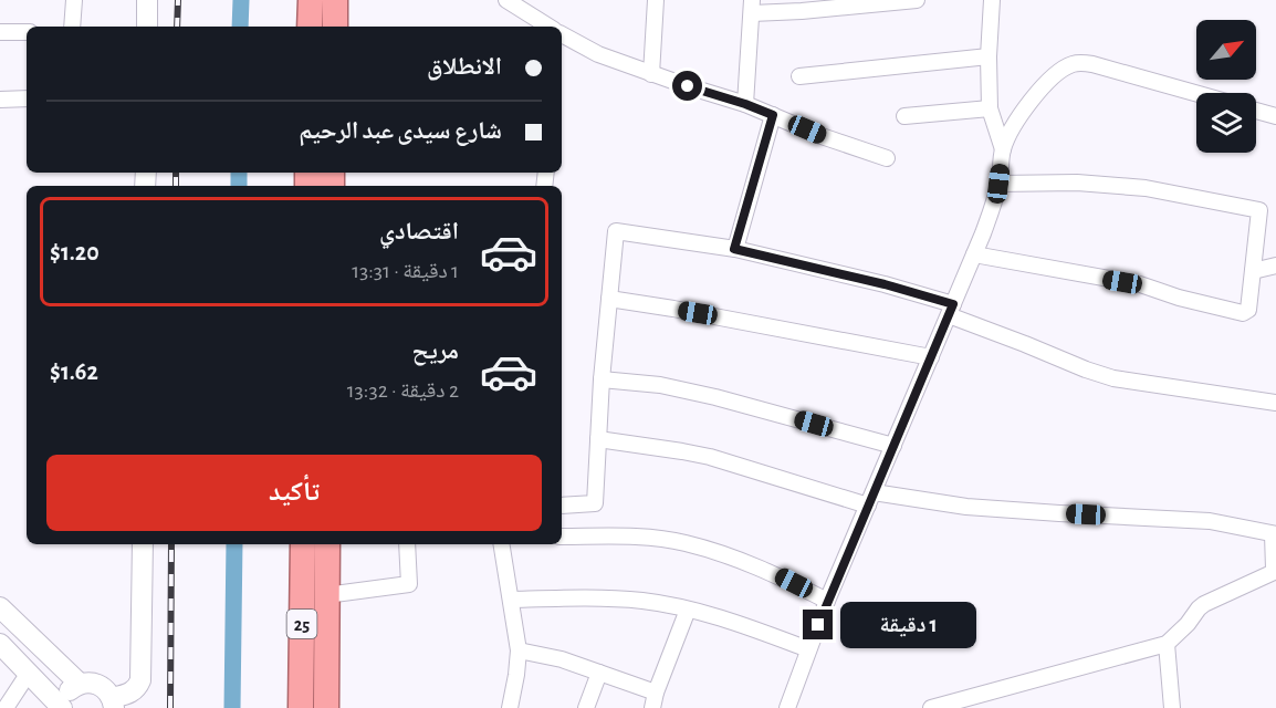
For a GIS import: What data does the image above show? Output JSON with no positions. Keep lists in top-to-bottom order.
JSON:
{
  "streets": {
    "highway": ["25"]
  },
  "north": "top right",
  "page": {
    "banner": ["الانطلاق", "شارع سيدى عبد الرحيم"],
    "list": [
      {
        "name": "اقتصادي",
        "note": "1 دقيقة · 13:31",
        "value": "$1.20"
      },
      {
        "name": "مريح",
        "note": "2 دقيقة · 13:32",
        "value": "$1.62"
      }
    ],
    "buttons": "تأكيد",
    "bubble": "1 دقيقة"
  }
}
